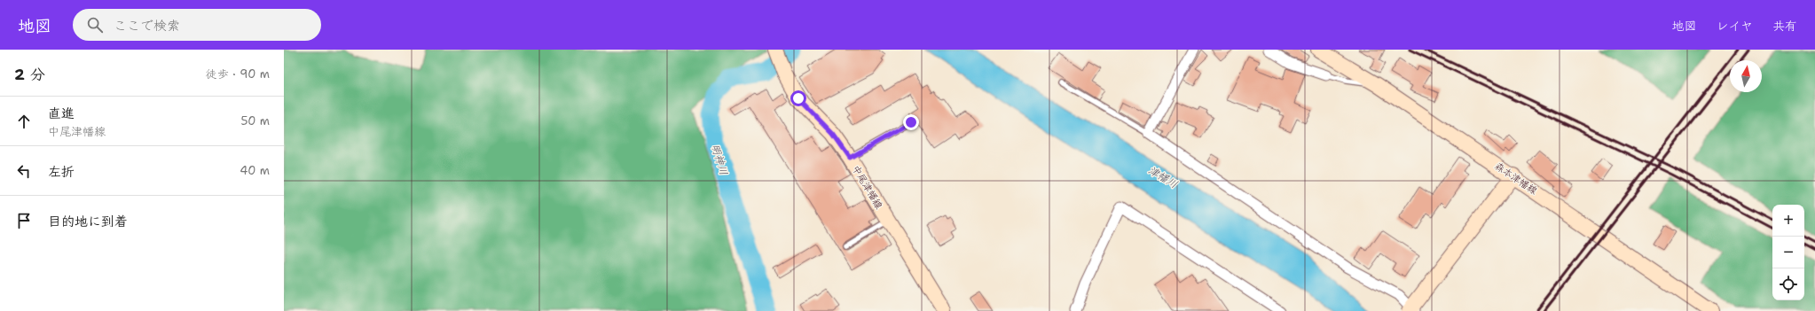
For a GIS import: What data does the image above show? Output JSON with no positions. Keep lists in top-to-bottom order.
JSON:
{
  "streets": {
    "main road": ["森本津幡線", "中尾津幡線"]
  },
  "water": ["明神川", "津幡川"],
  "north": "top",
  "page": {
    "header": "地図",
    "search": "ここで検索",
    "nav": ["地図", "レイヤ", "共有"],
    "heading": ["2 分", "徒歩 · 90 m"],
    "list": [
      ["直進", "中尾津幡線", "50 m"],
      ["左折", "40 m"],
      "目的地に到着"
    ],
    "map_buttons": ["+", "−"]
  }
}
